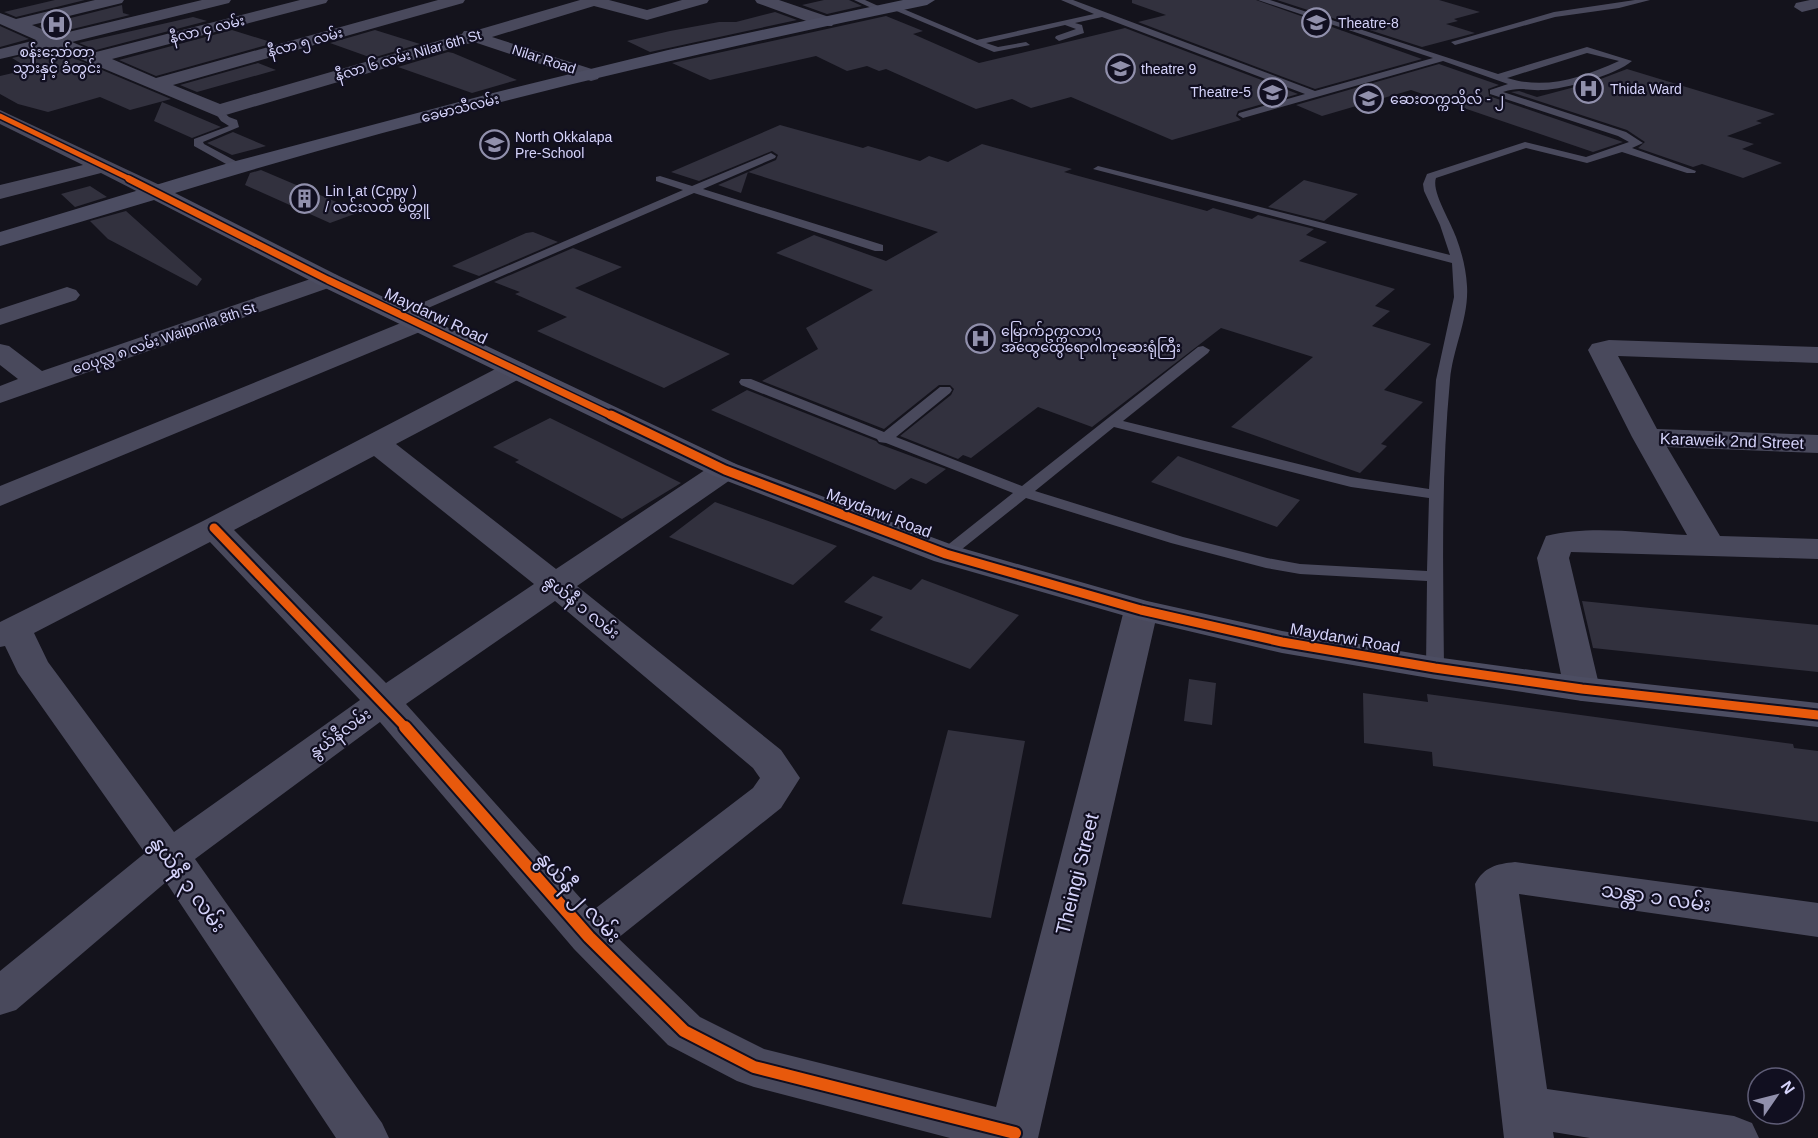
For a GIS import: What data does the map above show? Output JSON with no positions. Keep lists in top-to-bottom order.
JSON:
{
  "streets": {
    "street": [
      "နီလာ ၄ လမ်း",
      "နီလာ ၅ လမ်း",
      "နီလာ ၆ လမ်း Nilar 6th St",
      "Nilar Road",
      "ခေမာသီလမ်း",
      "Maydarwi Road",
      "ဝေပုလ္လ ၈ လမ်း Waiponla 8th St",
      "Karaweik 2nd Street",
      "နွယ်နီ ၁ လမ်း",
      "နွယ်နီလမ်း",
      "Theingi Street",
      "နွယ်နီ ၃ လမ်း",
      "နွယ်နီ ၂ လမ်း",
      "သန္တာ ၁ လမ်း"
    ]
  },
  "crossings": [
    ["နီလာ ၅ လမ်း", "Nilar Road"],
    ["နီလာ ၆ လမ်း Nilar 6th St", "Nilar Road"],
    ["Nilar Road", "ခေမာသီလမ်း"],
    ["ခေမာသီလမ်း", "Maydarwi Road"],
    ["Maydarwi Road", "ဝေပုလ္လ ၈ လမ်း Waiponla 8th St"],
    ["Maydarwi Road", "နွယ်နီလမ်း"],
    ["Maydarwi Road", "Theingi Street"],
    ["နွယ်နီ ၁ လမ်း", "နွယ်နီလမ်း"],
    ["နွယ်နီ ၁ လမ်း", "နွယ်နီ ၂ လမ်း"],
    ["နွယ်နီလမ်း", "နွယ်နီ ၃ လမ်း"],
    ["နွယ်နီလမ်း", "နွယ်နီ ၂ လမ်း"],
    ["Theingi Street", "နွယ်နီ ၂ လမ်း"]
  ],
  "places": {
    "school or university": [
      "Theatre-8",
      "theatre 9",
      "Theatre-5",
      "ဆေးတက္ကသိုလ် - ၂",
      "North Okkalapa Pre-School"
    ],
    "hospital": ["စန်းသော်တာ သွားနှင့် ခံတွင်း", "Thida Ward", "မြောက်ဥက္ကလာပ အထွေထွေရောဂါကုဆေးရုံကြီး"],
    "building": ["Lin Lat (Copy ) / လင်းလတ် မိတ္တူ"]
  },
  "north": "top right"
}
